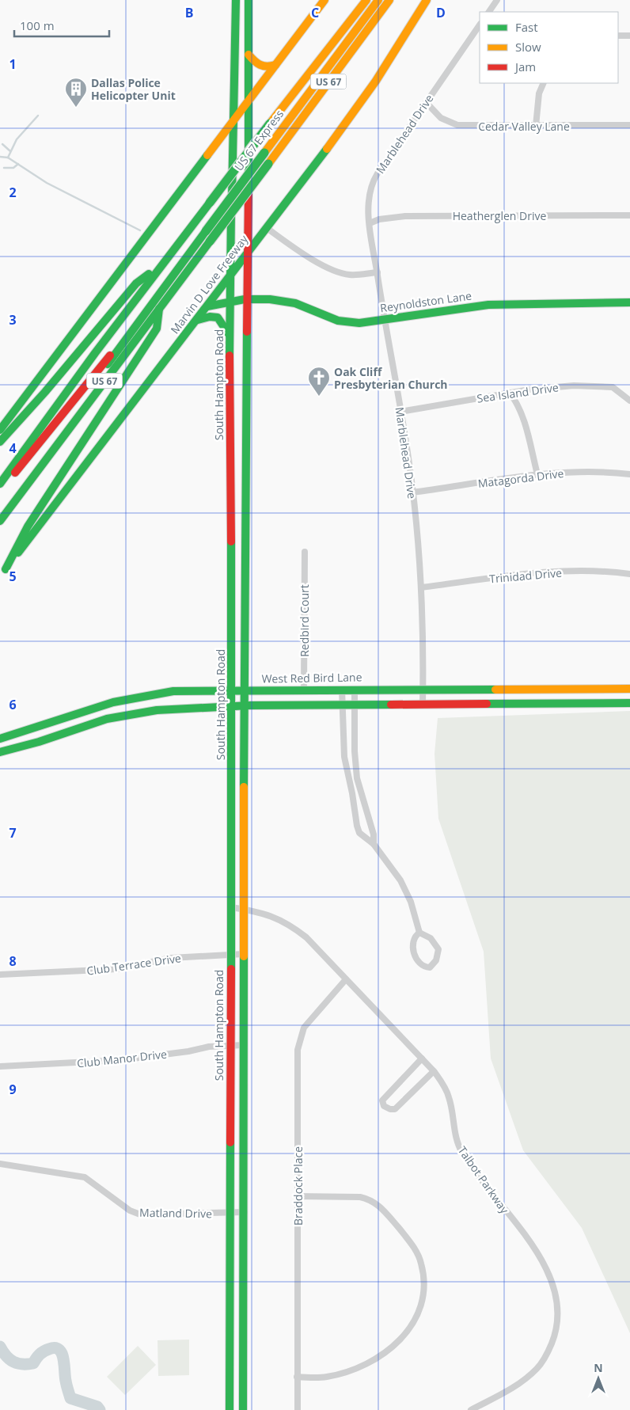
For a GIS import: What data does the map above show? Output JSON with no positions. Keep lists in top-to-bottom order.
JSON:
{
  "streets": {
    "main road": [
      "US 67",
      "US 67 Express",
      "Marvin D Love Freeway",
      "Reynoldston Lane",
      "South Hampton Road",
      "West Red Bird Lane"
    ],
    "street": [
      "Cedar Valley Lane",
      "Marblehead Drive",
      "Heatherglen Drive",
      "Sea Island Drive",
      "Matagorda Drive",
      "Trinidad Drive",
      "Redbird Court",
      "Club Terrace Drive",
      "Club Manor Drive",
      "Talbot Parkway",
      "Braddock Place",
      "Matland Drive"
    ]
  },
  "crossings": [
    ["Cedar Valley Lane", "Marblehead Drive"],
    ["Marblehead Drive", "Heatherglen Drive"],
    ["Marblehead Drive", "Reynoldston Lane"],
    ["Marblehead Drive", "Sea Island Drive"],
    ["Marblehead Drive", "Matagorda Drive"],
    ["Marblehead Drive", "Trinidad Drive"],
    ["Marblehead Drive", "West Red Bird Lane"],
    ["Marvin D Love Freeway", "Reynoldston Lane"],
    ["Marvin D Love Freeway", "South Hampton Road"],
    ["Reynoldston Lane", "South Hampton Road"],
    ["South Hampton Road", "West Red Bird Lane"],
    ["South Hampton Road", "Club Terrace Drive"],
    ["South Hampton Road", "Club Manor Drive"],
    ["South Hampton Road", "Talbot Parkway"],
    ["South Hampton Road", "Matland Drive"],
    ["Redbird Court", "West Red Bird Lane"],
    ["Talbot Parkway", "Braddock Place"]
  ],
  "places": {
    "building": ["Dallas Police Helicopter Unit"],
    "church": ["Oak Cliff Presbyterian Church"]
  },
  "legend": ["Fast", "Slow", "Jam"],
  "scale_bar": "100 m",
  "north": "top",
  "grid": {
    "columns": ["B", "C", "D"],
    "rows": [
      "1",
      "2",
      "3",
      "4",
      "5",
      "6",
      "7",
      "8",
      "9"
    ]
  }
}
